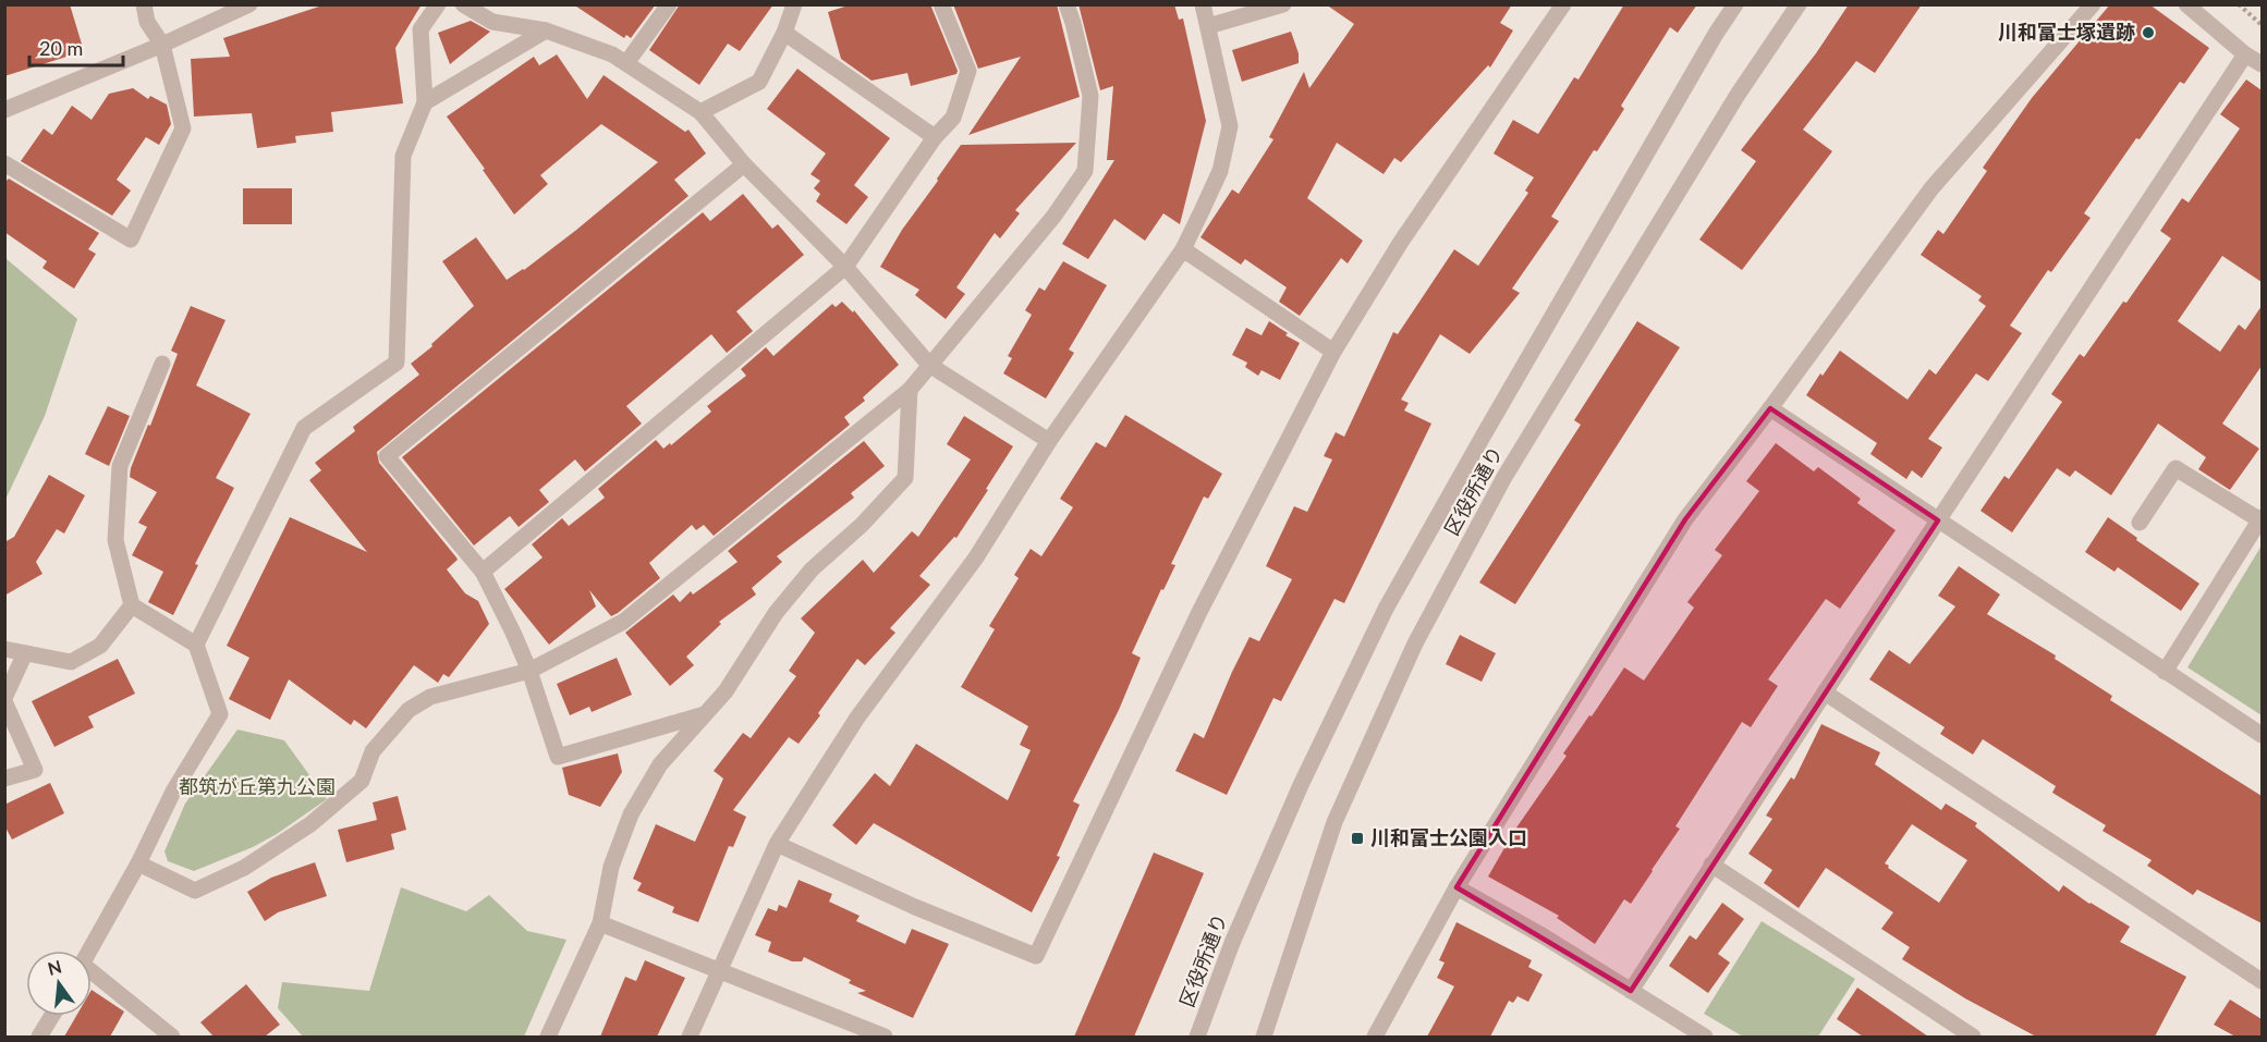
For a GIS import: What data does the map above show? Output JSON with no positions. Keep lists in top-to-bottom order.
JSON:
{
  "streets": {
    "street": ["区役所通り"]
  },
  "parks": ["都筑が丘第九公園"],
  "places": {
    "other": ["川和富士塚遺跡"],
    "transit": ["川和富士公園入口"]
  },
  "scale_bar": "20 m",
  "north": "top"
}
